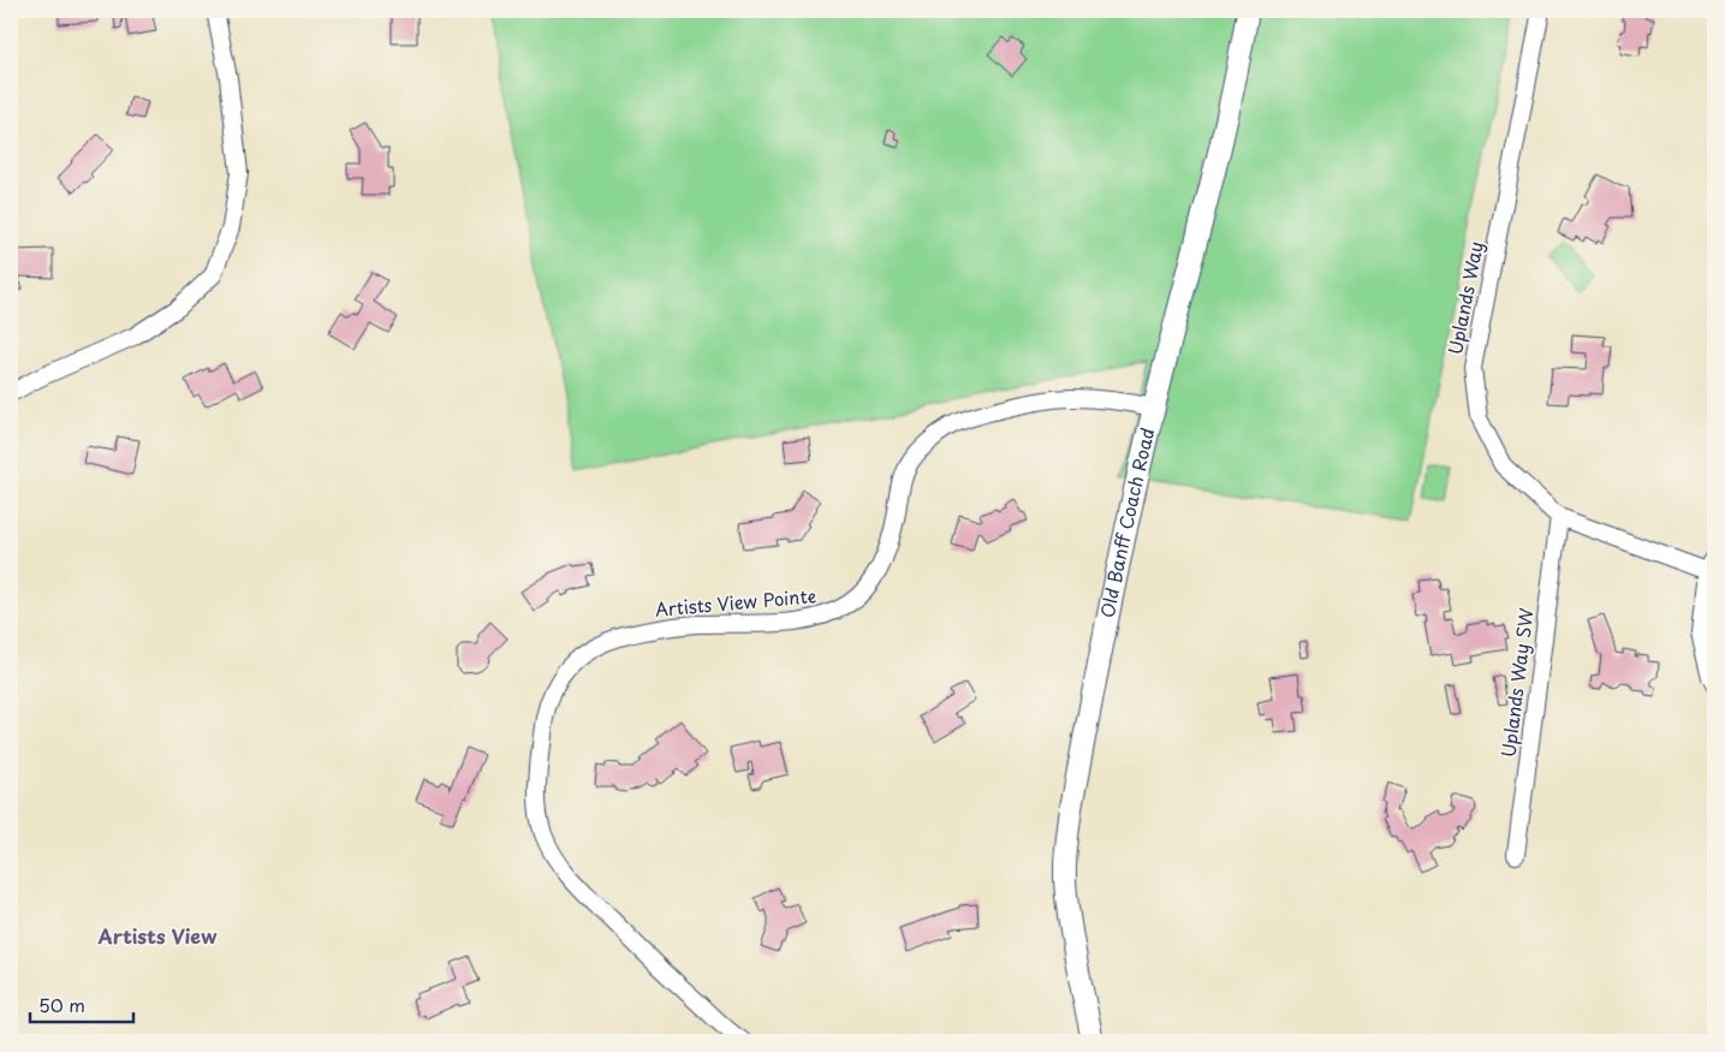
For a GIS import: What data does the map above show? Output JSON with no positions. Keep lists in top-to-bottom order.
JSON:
{
  "streets": {
    "main road": ["Old Banff Coach Road"],
    "street": ["Uplands Way", "Artists View Pointe", "Uplands Way SW"]
  },
  "crossings": [
    ["Uplands Way", "Uplands Way SW"],
    ["Old Banff Coach Road", "Artists View Pointe"]
  ],
  "districts": ["Artists View"],
  "scale_bar": "50 m"
}
